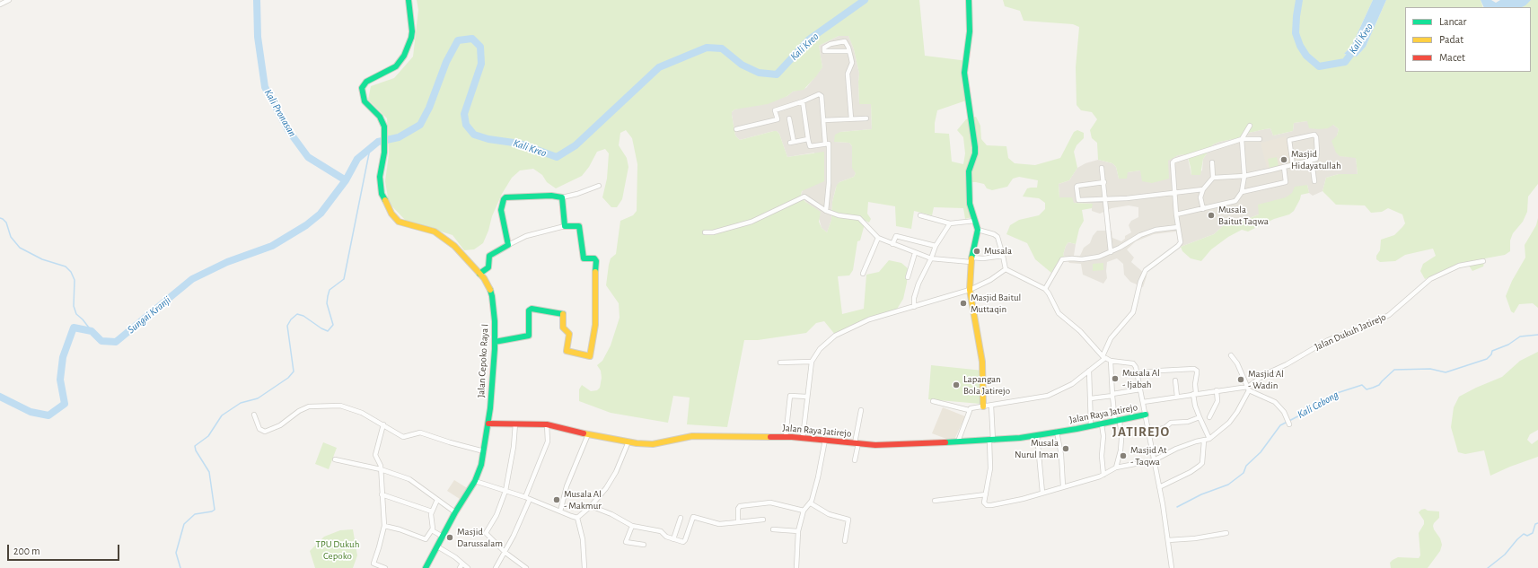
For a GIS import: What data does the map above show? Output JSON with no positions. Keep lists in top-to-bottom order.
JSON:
{
  "streets": {
    "street": ["Jalan Dukuh Jatirejo", "Jalan Cepoko Raya I", "Jalan Raya Jatirejo"]
  },
  "crossings": [
    ["Jalan Cepoko Raya I", "Jalan Raya Jatirejo"]
  ],
  "districts": ["JATIREJO"],
  "water": [
    "Kali Kreo",
    "Kali Pronasan",
    "Sungai Kranji",
    "Kali Cebong"
  ],
  "parks": ["TPU Dukuh Cepoko"],
  "places": [
    "Masjid Hidayatullah",
    "Musala Baitut Taqwa",
    "Musala",
    "Masjid Baitul Muttaqin",
    "Musala Al - Ijabah",
    "Masjid Al - Wadin",
    "Lapangan Bola Jatirejo",
    "Musala Nurul Iman",
    "Masjid At - Taqwa",
    "Musala Al - Makmur",
    "Masjid Darussalam"
  ],
  "legend": ["Lancar", "Padat", "Macet"],
  "scale_bar": "200 m"
}
